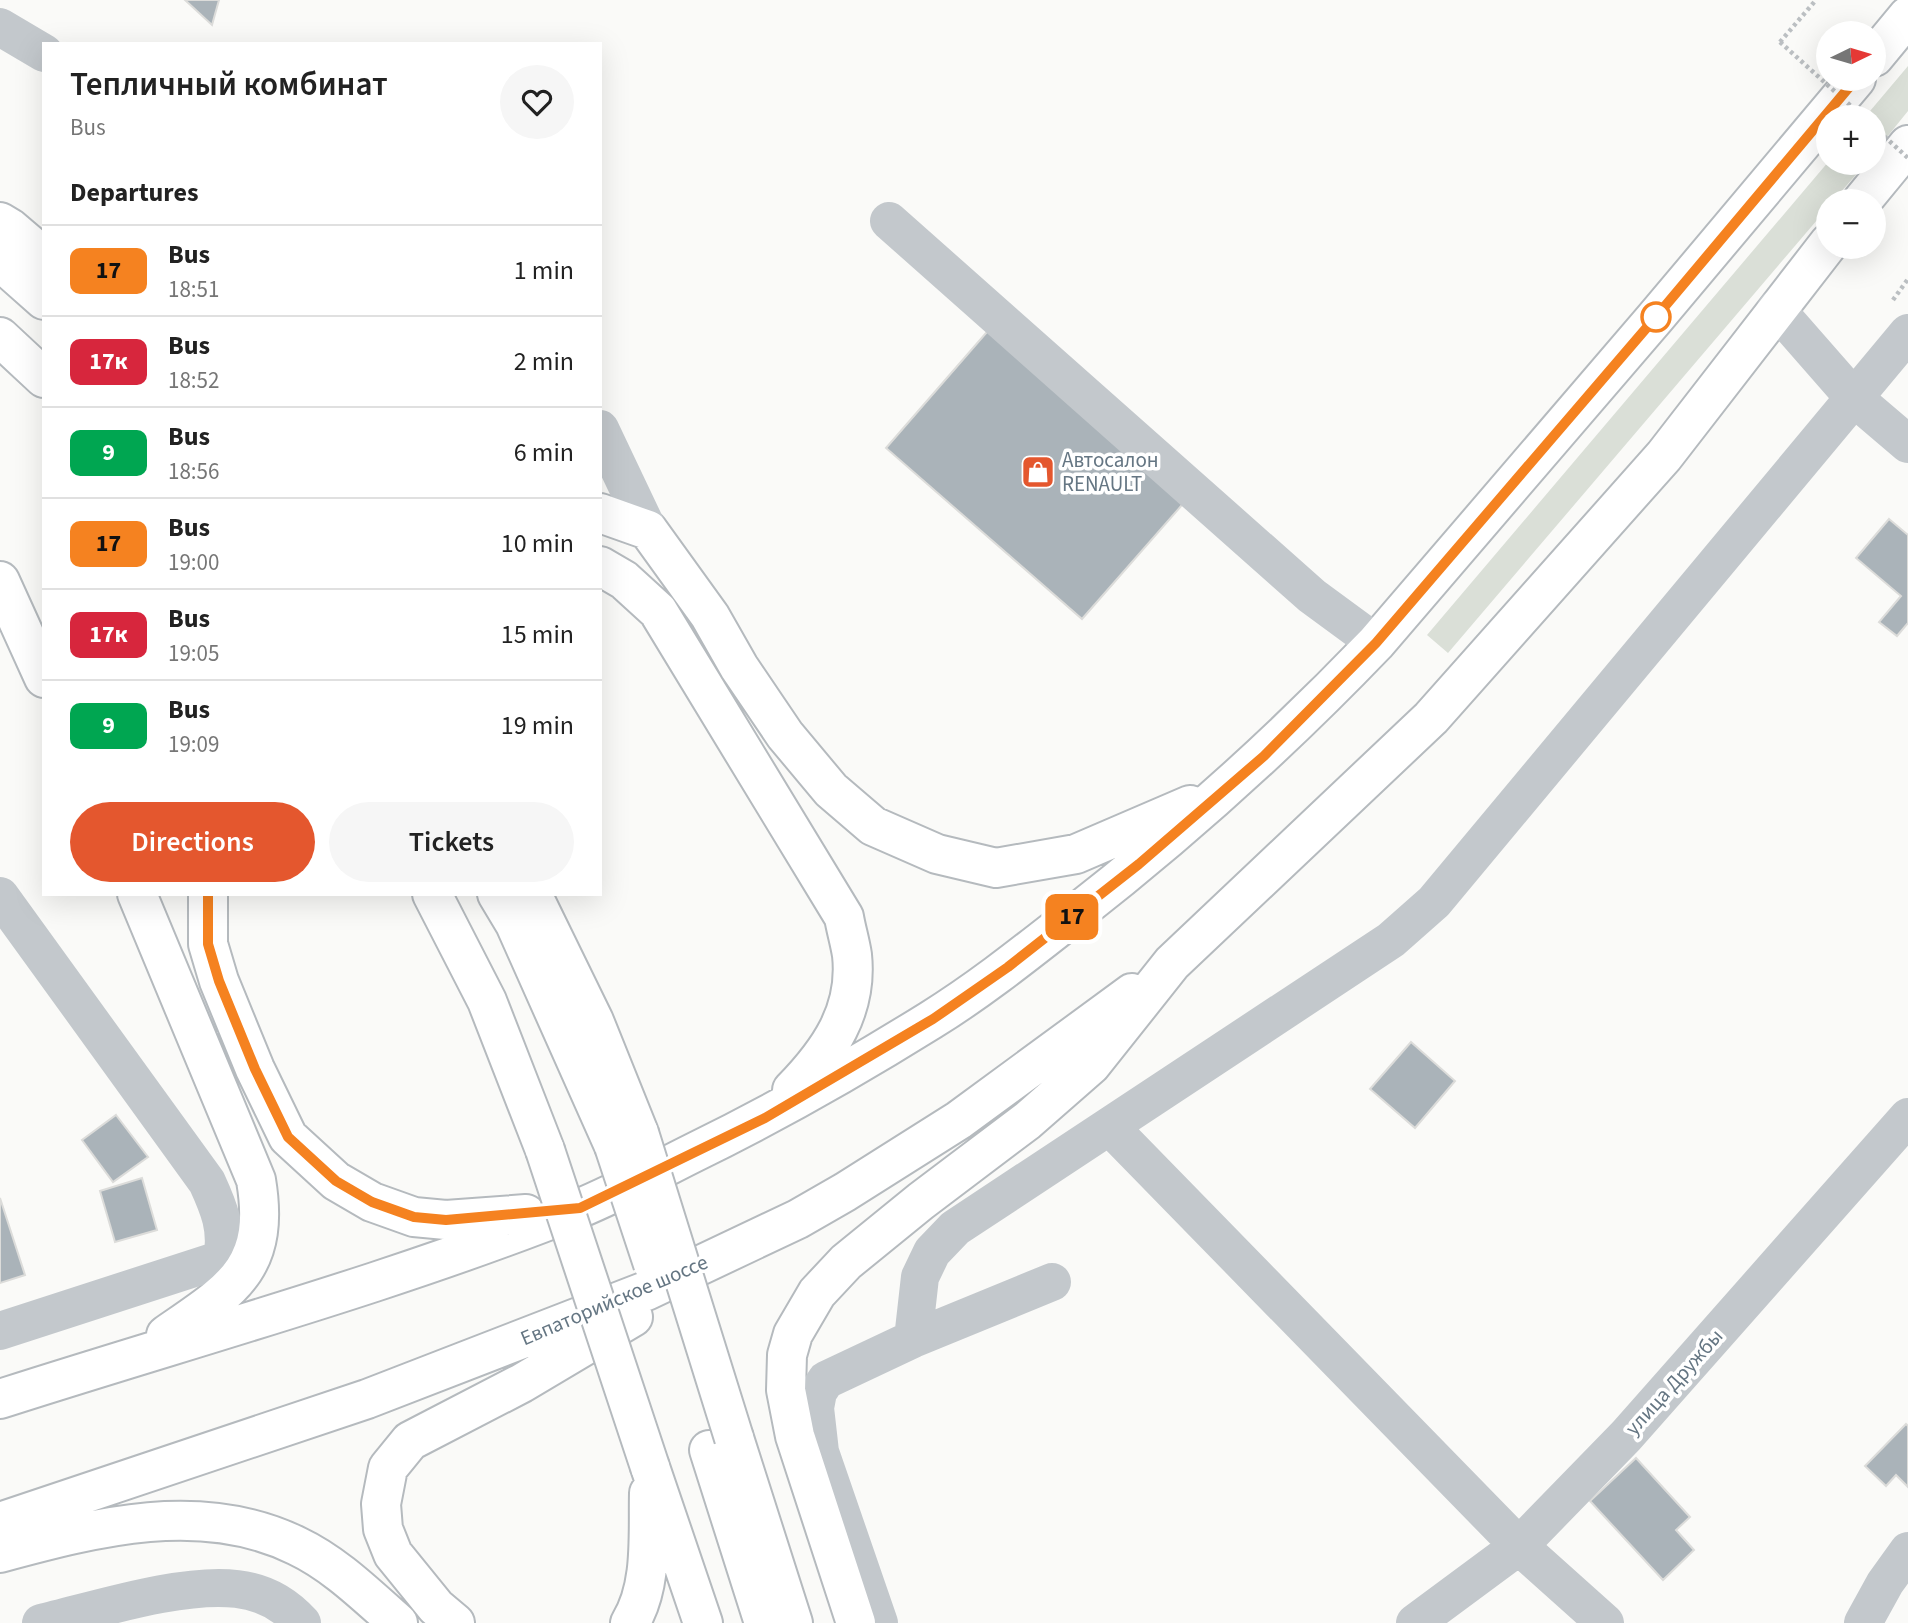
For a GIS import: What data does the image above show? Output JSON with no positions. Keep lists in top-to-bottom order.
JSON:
{
  "streets": {
    "main road": ["Евпаторийское шоссе"],
    "street": ["улица Дружбы"]
  },
  "places": {
    "shop": ["Aвтосалон RENAULT"]
  },
  "lines": ["bus line 17"],
  "north": "right",
  "page": {
    "on_map": "17",
    "map_buttons": ["+", "−"],
    "heading": [
      ["Тепличный комбинат", "Bus"],
      "Departures"
    ],
    "list": [
      {
        "mark": "17",
        "name": "Bus",
        "note": "18:51",
        "value": "1 min"
      },
      {
        "mark": "17к",
        "name": "Bus",
        "note": "18:52",
        "value": "2 min"
      },
      {
        "mark": "9",
        "name": "Bus",
        "note": "18:56",
        "value": "6 min"
      },
      {
        "mark": "17",
        "name": "Bus",
        "note": "19:00",
        "value": "10 min"
      },
      {
        "mark": "17к",
        "name": "Bus",
        "note": "19:05",
        "value": "15 min"
      },
      {
        "mark": "9",
        "name": "Bus",
        "note": "19:09",
        "value": "19 min"
      }
    ],
    "buttons": ["Directions", "Tickets"]
  }
}
